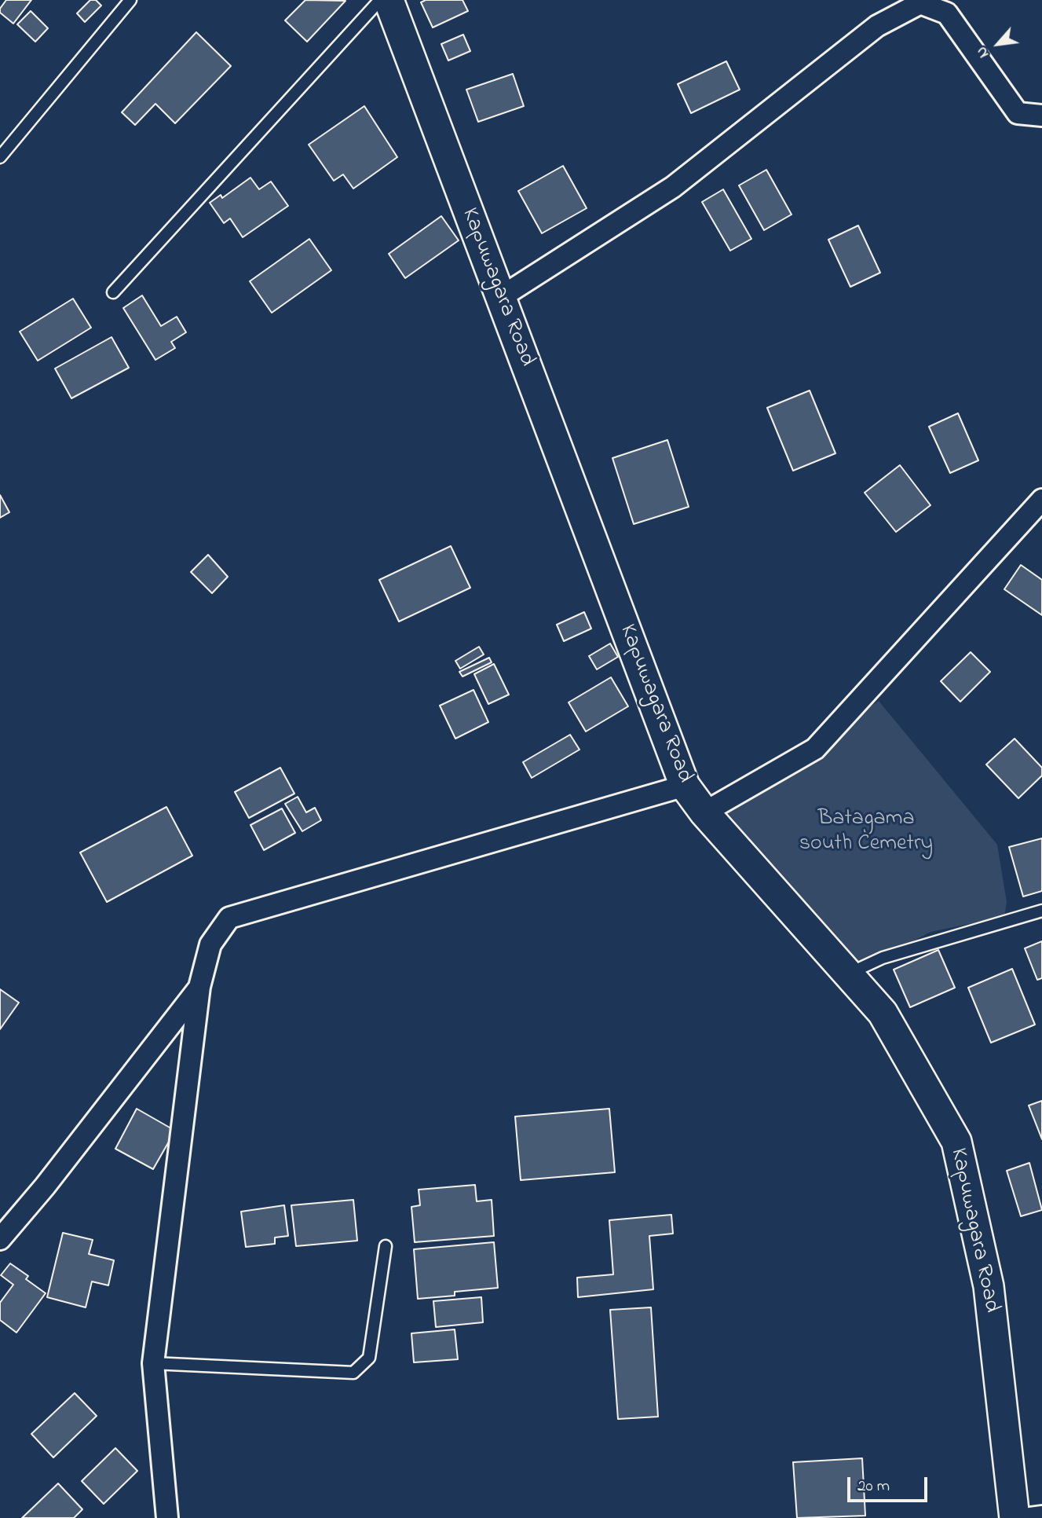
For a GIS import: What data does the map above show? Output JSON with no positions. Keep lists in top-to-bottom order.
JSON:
{
  "streets": {
    "street": ["Kapuwagara Road"]
  },
  "parks": ["Batagama south Cemetry"],
  "scale_bar": "20 m",
  "north": "bottom left"
}
